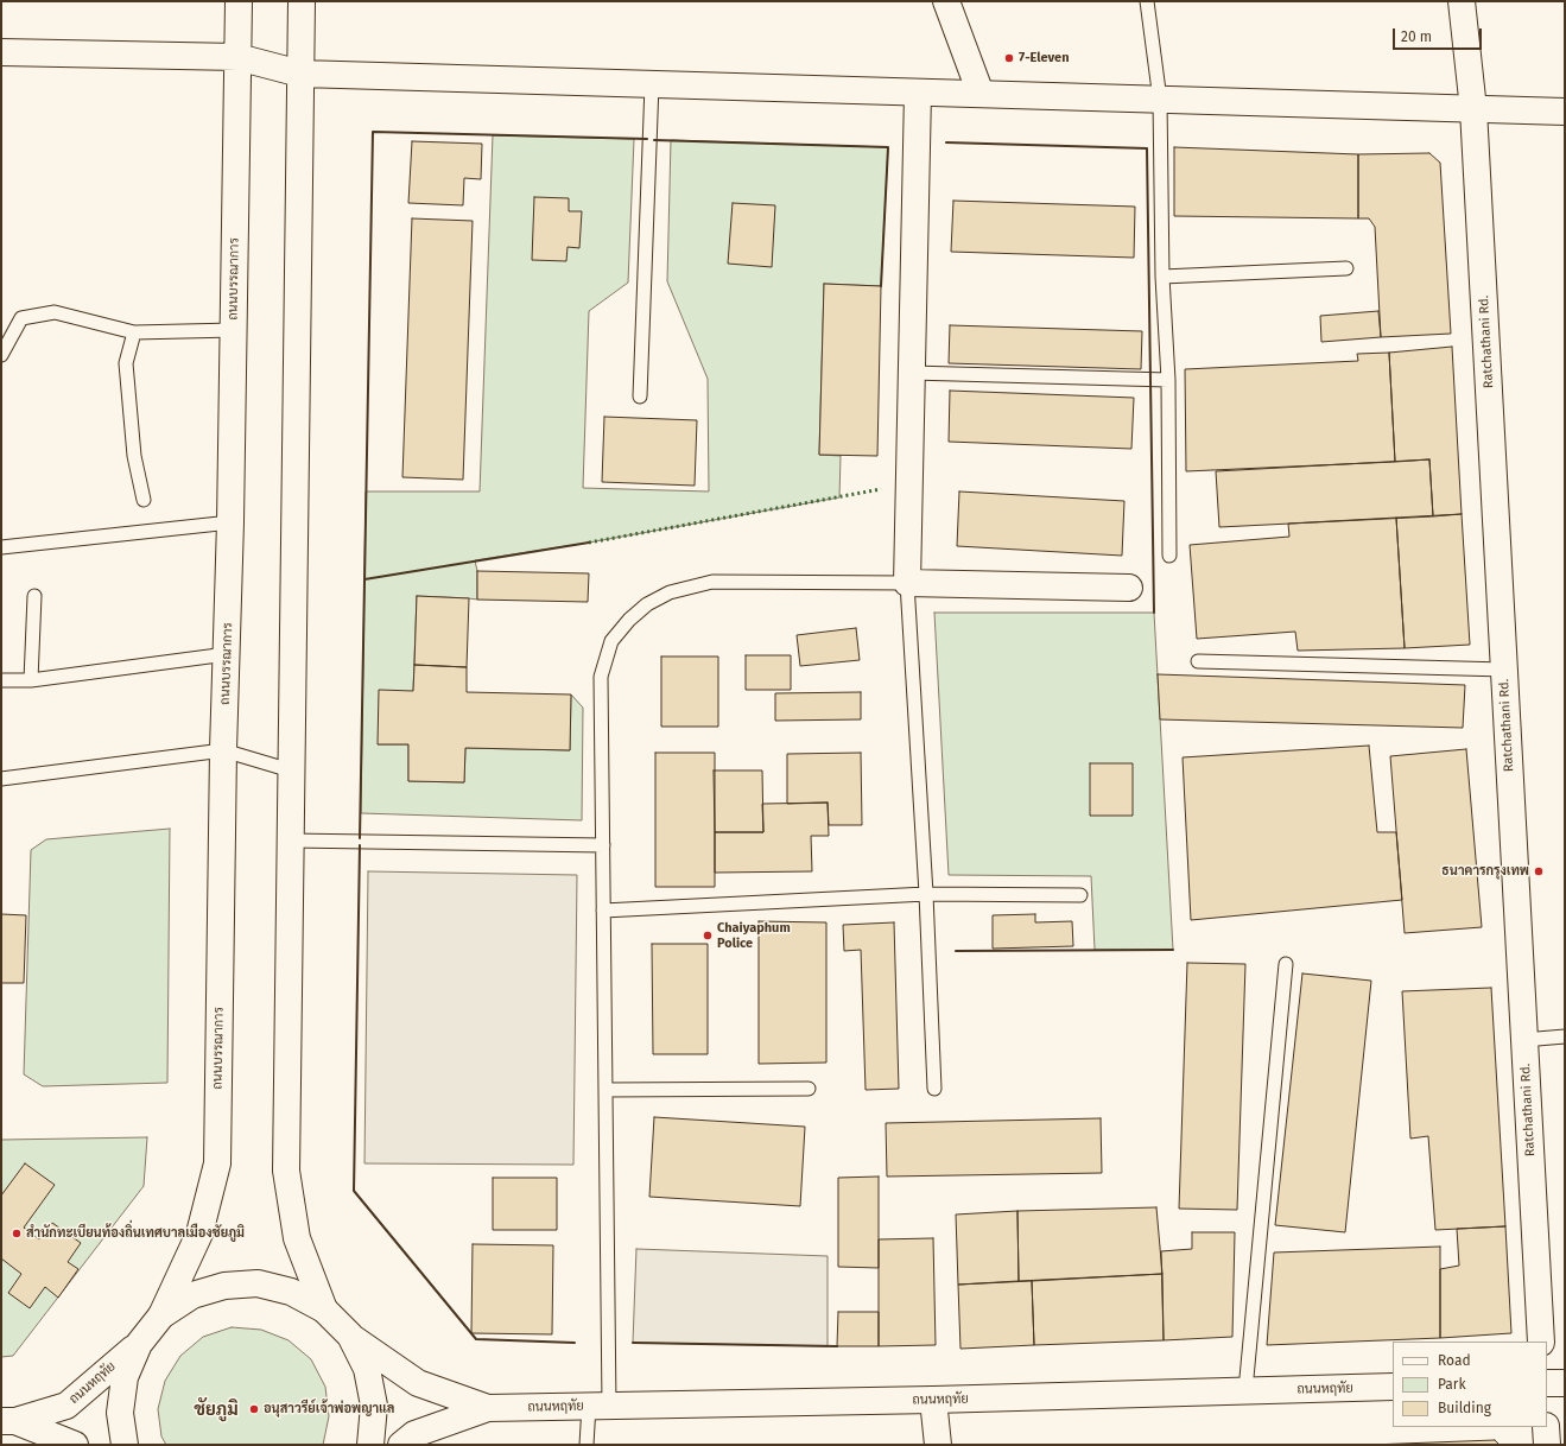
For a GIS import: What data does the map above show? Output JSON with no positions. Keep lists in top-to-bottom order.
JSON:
{
  "streets": {
    "main road": ["ถนนบรรณาการ", "Ratchathani Rd.", "ถนนหฤทัย"]
  },
  "districts": ["ชัยภูมิ"],
  "places": [
    "7-Eleven",
    "ธนาคารกรุงเทพ",
    "Chaiyaphum Police",
    "สำนักทะเบียนท้องถิ่นเทศบาลเมืองชัยภูมิ",
    "อนุสาวรีย์เจ้าพ่อพญาแล"
  ],
  "legend": ["Road", "Park", "Building"],
  "scale_bar": "20 m"
}
